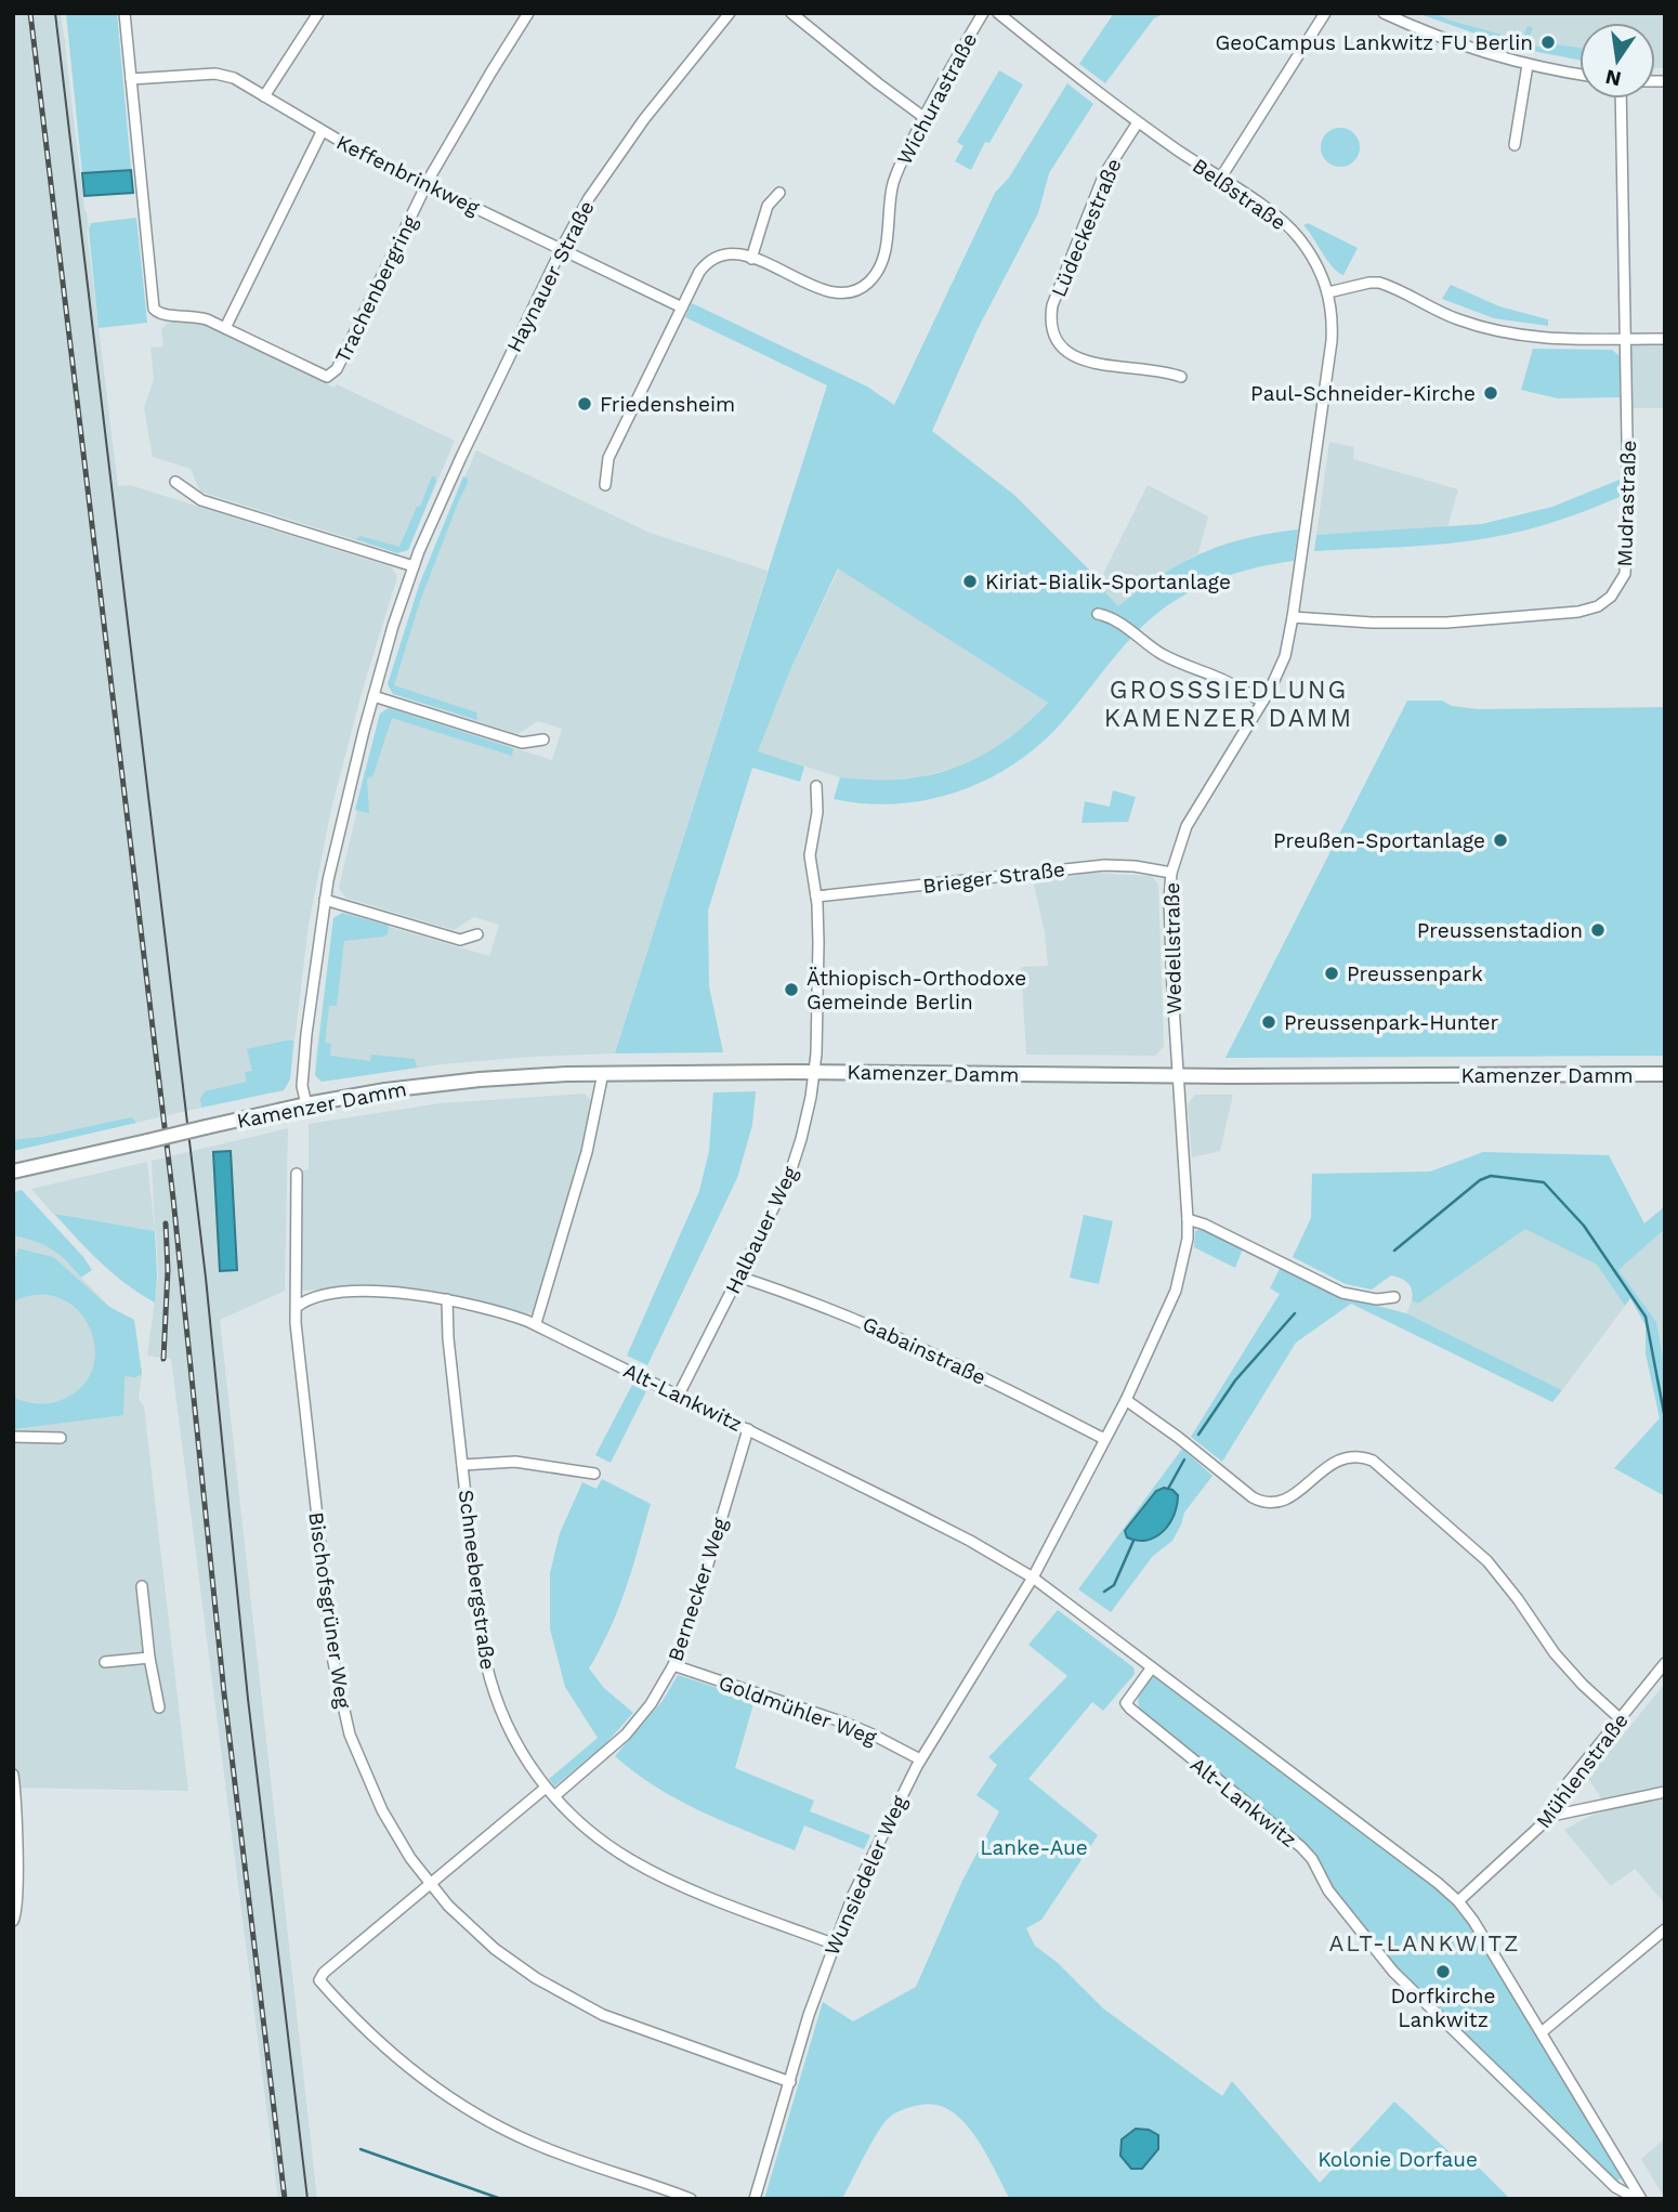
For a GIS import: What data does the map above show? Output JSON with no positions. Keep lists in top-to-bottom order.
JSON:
{
  "streets": {
    "main road": ["Kamenzer Damm"],
    "street": [
      "Wichurastraße",
      "Keffenbrinkweg",
      "Belßstraße",
      "Lüdeckestraße",
      "Haynauer Straße",
      "Trachenbergring",
      "Mudrastraße",
      "Brieger Straße",
      "Wedellstraße",
      "Halbauer Weg",
      "Gabainstraße",
      "Alt-Lankwitz",
      "Schneebergstraße",
      "Bernecker Weg",
      "Bischofsgrüner Weg",
      "Goldmühler Weg",
      "Mühlenstraße",
      "Wunsiedeler Weg"
    ]
  },
  "crossings": [
    ["Wichurastraße", "Keffenbrinkweg"],
    ["Keffenbrinkweg", "Haynauer Straße"],
    ["Keffenbrinkweg", "Trachenbergring"],
    ["Belßstraße", "Lüdeckestraße"],
    ["Belßstraße", "Wedellstraße"],
    ["Haynauer Straße", "Kamenzer Damm"],
    ["Mudrastraße", "Wedellstraße"],
    ["Brieger Straße", "Wedellstraße"],
    ["Brieger Straße", "Halbauer Weg"],
    ["Wedellstraße", "Kamenzer Damm"],
    ["Wedellstraße", "Gabainstraße"],
    ["Wedellstraße", "Alt-Lankwitz"],
    ["Wedellstraße", "Wunsiedeler Weg"],
    ["Kamenzer Damm", "Halbauer Weg"],
    ["Halbauer Weg", "Gabainstraße"],
    ["Halbauer Weg", "Alt-Lankwitz"],
    ["Alt-Lankwitz", "Schneebergstraße"],
    ["Alt-Lankwitz", "Bernecker Weg"],
    ["Alt-Lankwitz", "Bischofsgrüner Weg"],
    ["Alt-Lankwitz", "Mühlenstraße"],
    ["Alt-Lankwitz", "Wunsiedeler Weg"],
    ["Schneebergstraße", "Bernecker Weg"],
    ["Schneebergstraße", "Wunsiedeler Weg"],
    ["Bernecker Weg", "Goldmühler Weg"],
    ["Bischofsgrüner Weg", "Wunsiedeler Weg"],
    ["Goldmühler Weg", "Wunsiedeler Weg"]
  ],
  "districts": ["GROSSSIEDLUNG KAMENZER DAMM", "ALT-LANKWITZ"],
  "parks": ["Lanke-Aue", "Kolonie Dorfaue"],
  "places": [
    "GeoCampus Lankwitz FU Berlin",
    "Paul-Schneider-Kirche",
    "Friedensheim",
    "Kiriat-Bialik-Sportanlage",
    "Preußen-Sportanlage",
    "Preussenstadion",
    "Preussenpark",
    "Äthiopisch-Orthodoxe Gemeinde Berlin",
    "Preussenpark-Hunter",
    "Dorfkirche Lankwitz"
  ],
  "north": "bottom"
}
